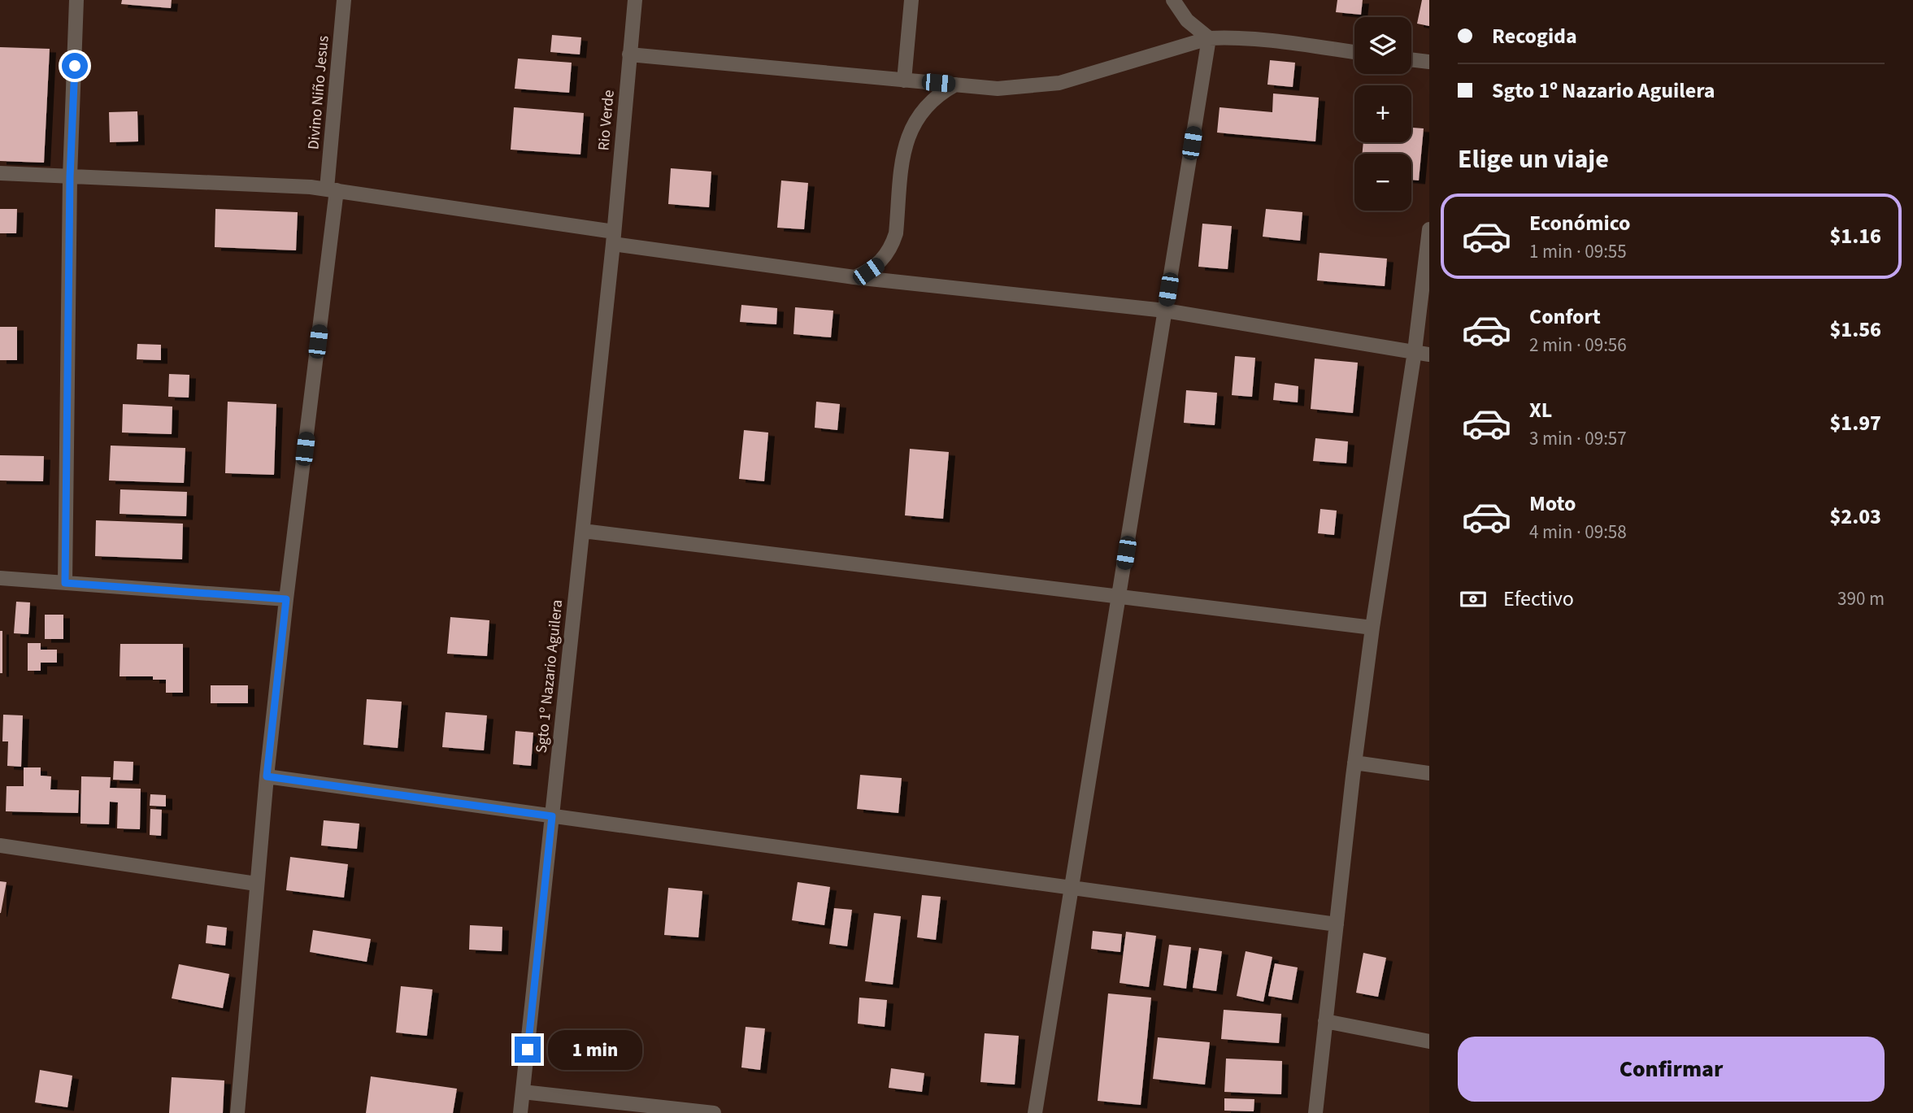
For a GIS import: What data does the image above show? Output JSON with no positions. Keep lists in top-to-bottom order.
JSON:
{
  "streets": {
    "street": ["Divino Niño Jesus", "Rio Verde", "Sgto 1º Nazario Aguilera"]
  },
  "crossings": [
    ["Rio Verde", "Sgto 1º Nazario Aguilera"]
  ],
  "page": {
    "banner": ["Recogida", "Sgto 1º Nazario Aguilera"],
    "map_buttons": ["+", "−"],
    "heading": "Elige un viaje",
    "list": [
      {
        "name": "Económico",
        "note": "1 min · 09:55",
        "value": "$1.16"
      },
      {
        "name": "Confort",
        "note": "2 min · 09:56",
        "value": "$1.56"
      },
      {
        "name": "XL",
        "note": "3 min · 09:57",
        "value": "$1.97"
      },
      {
        "name": "Moto",
        "note": "4 min · 09:58",
        "value": "$2.03"
      }
    ],
    "pay": ["Efectivo", "390 m"],
    "buttons": "Confirmar",
    "bubble": "1 min"
  }
}
